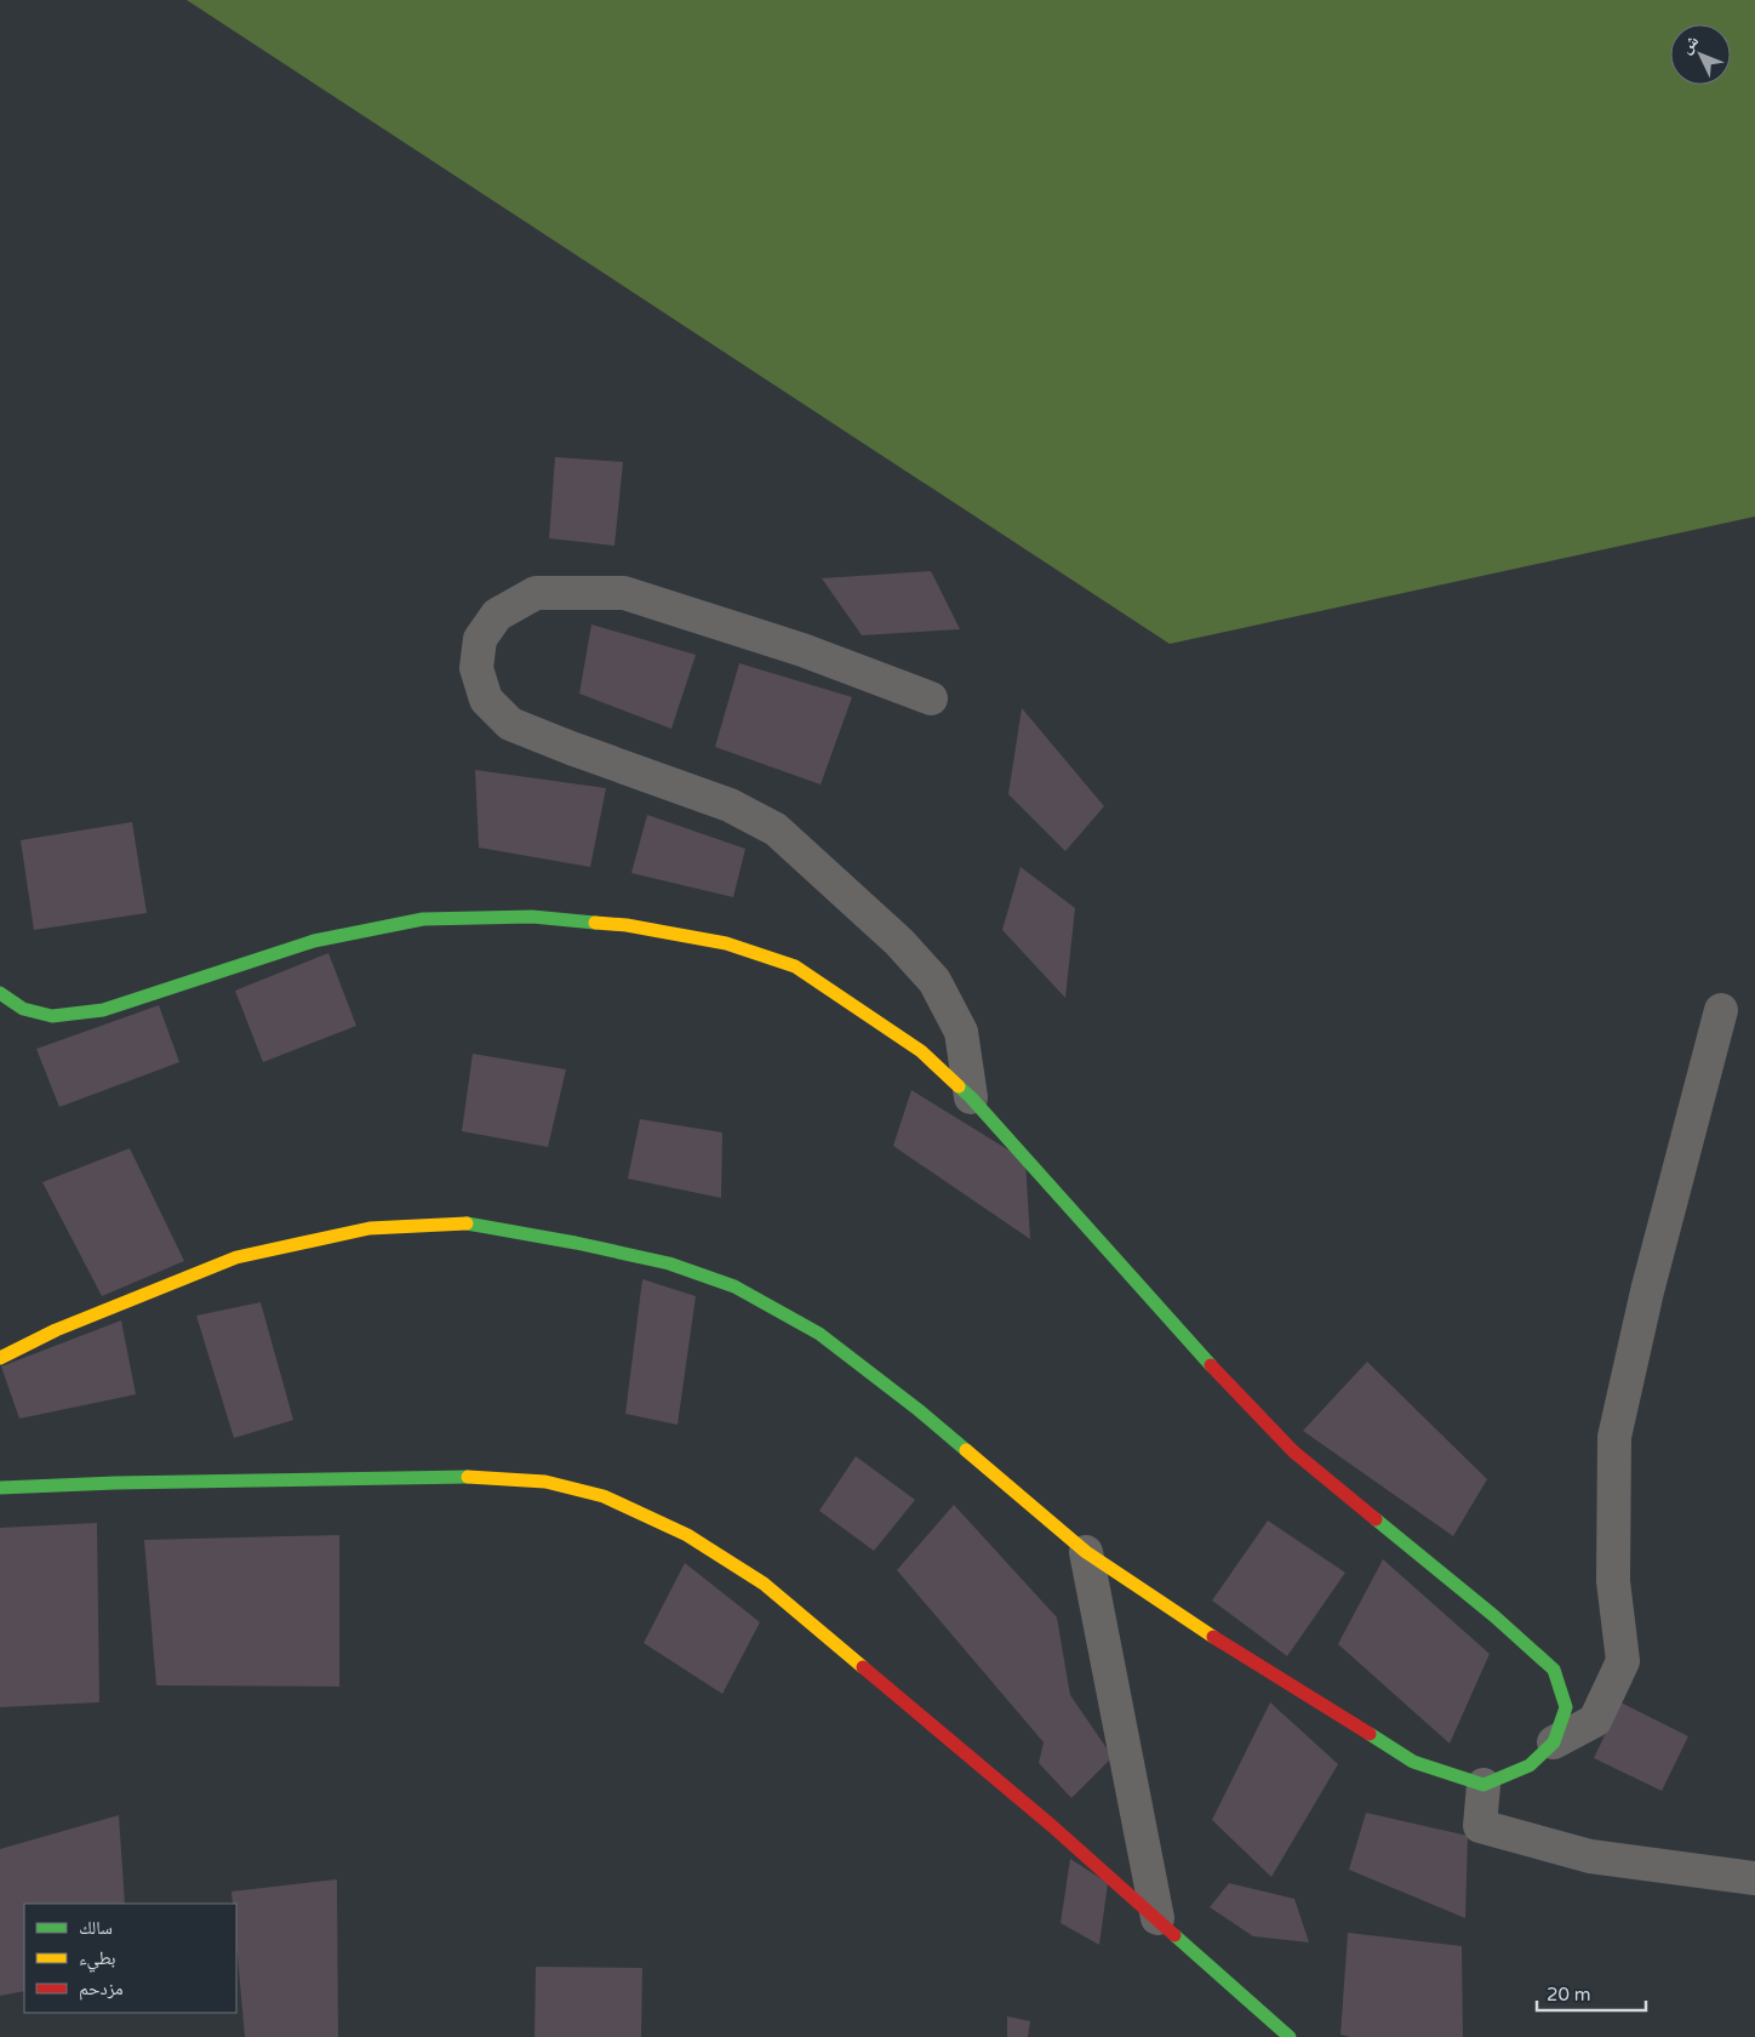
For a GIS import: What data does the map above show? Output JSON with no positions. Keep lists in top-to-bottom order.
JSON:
{
  "legend": ["سالك", "بطيء", "مزدحم"],
  "scale_bar": "20 m",
  "north": "top left"
}
